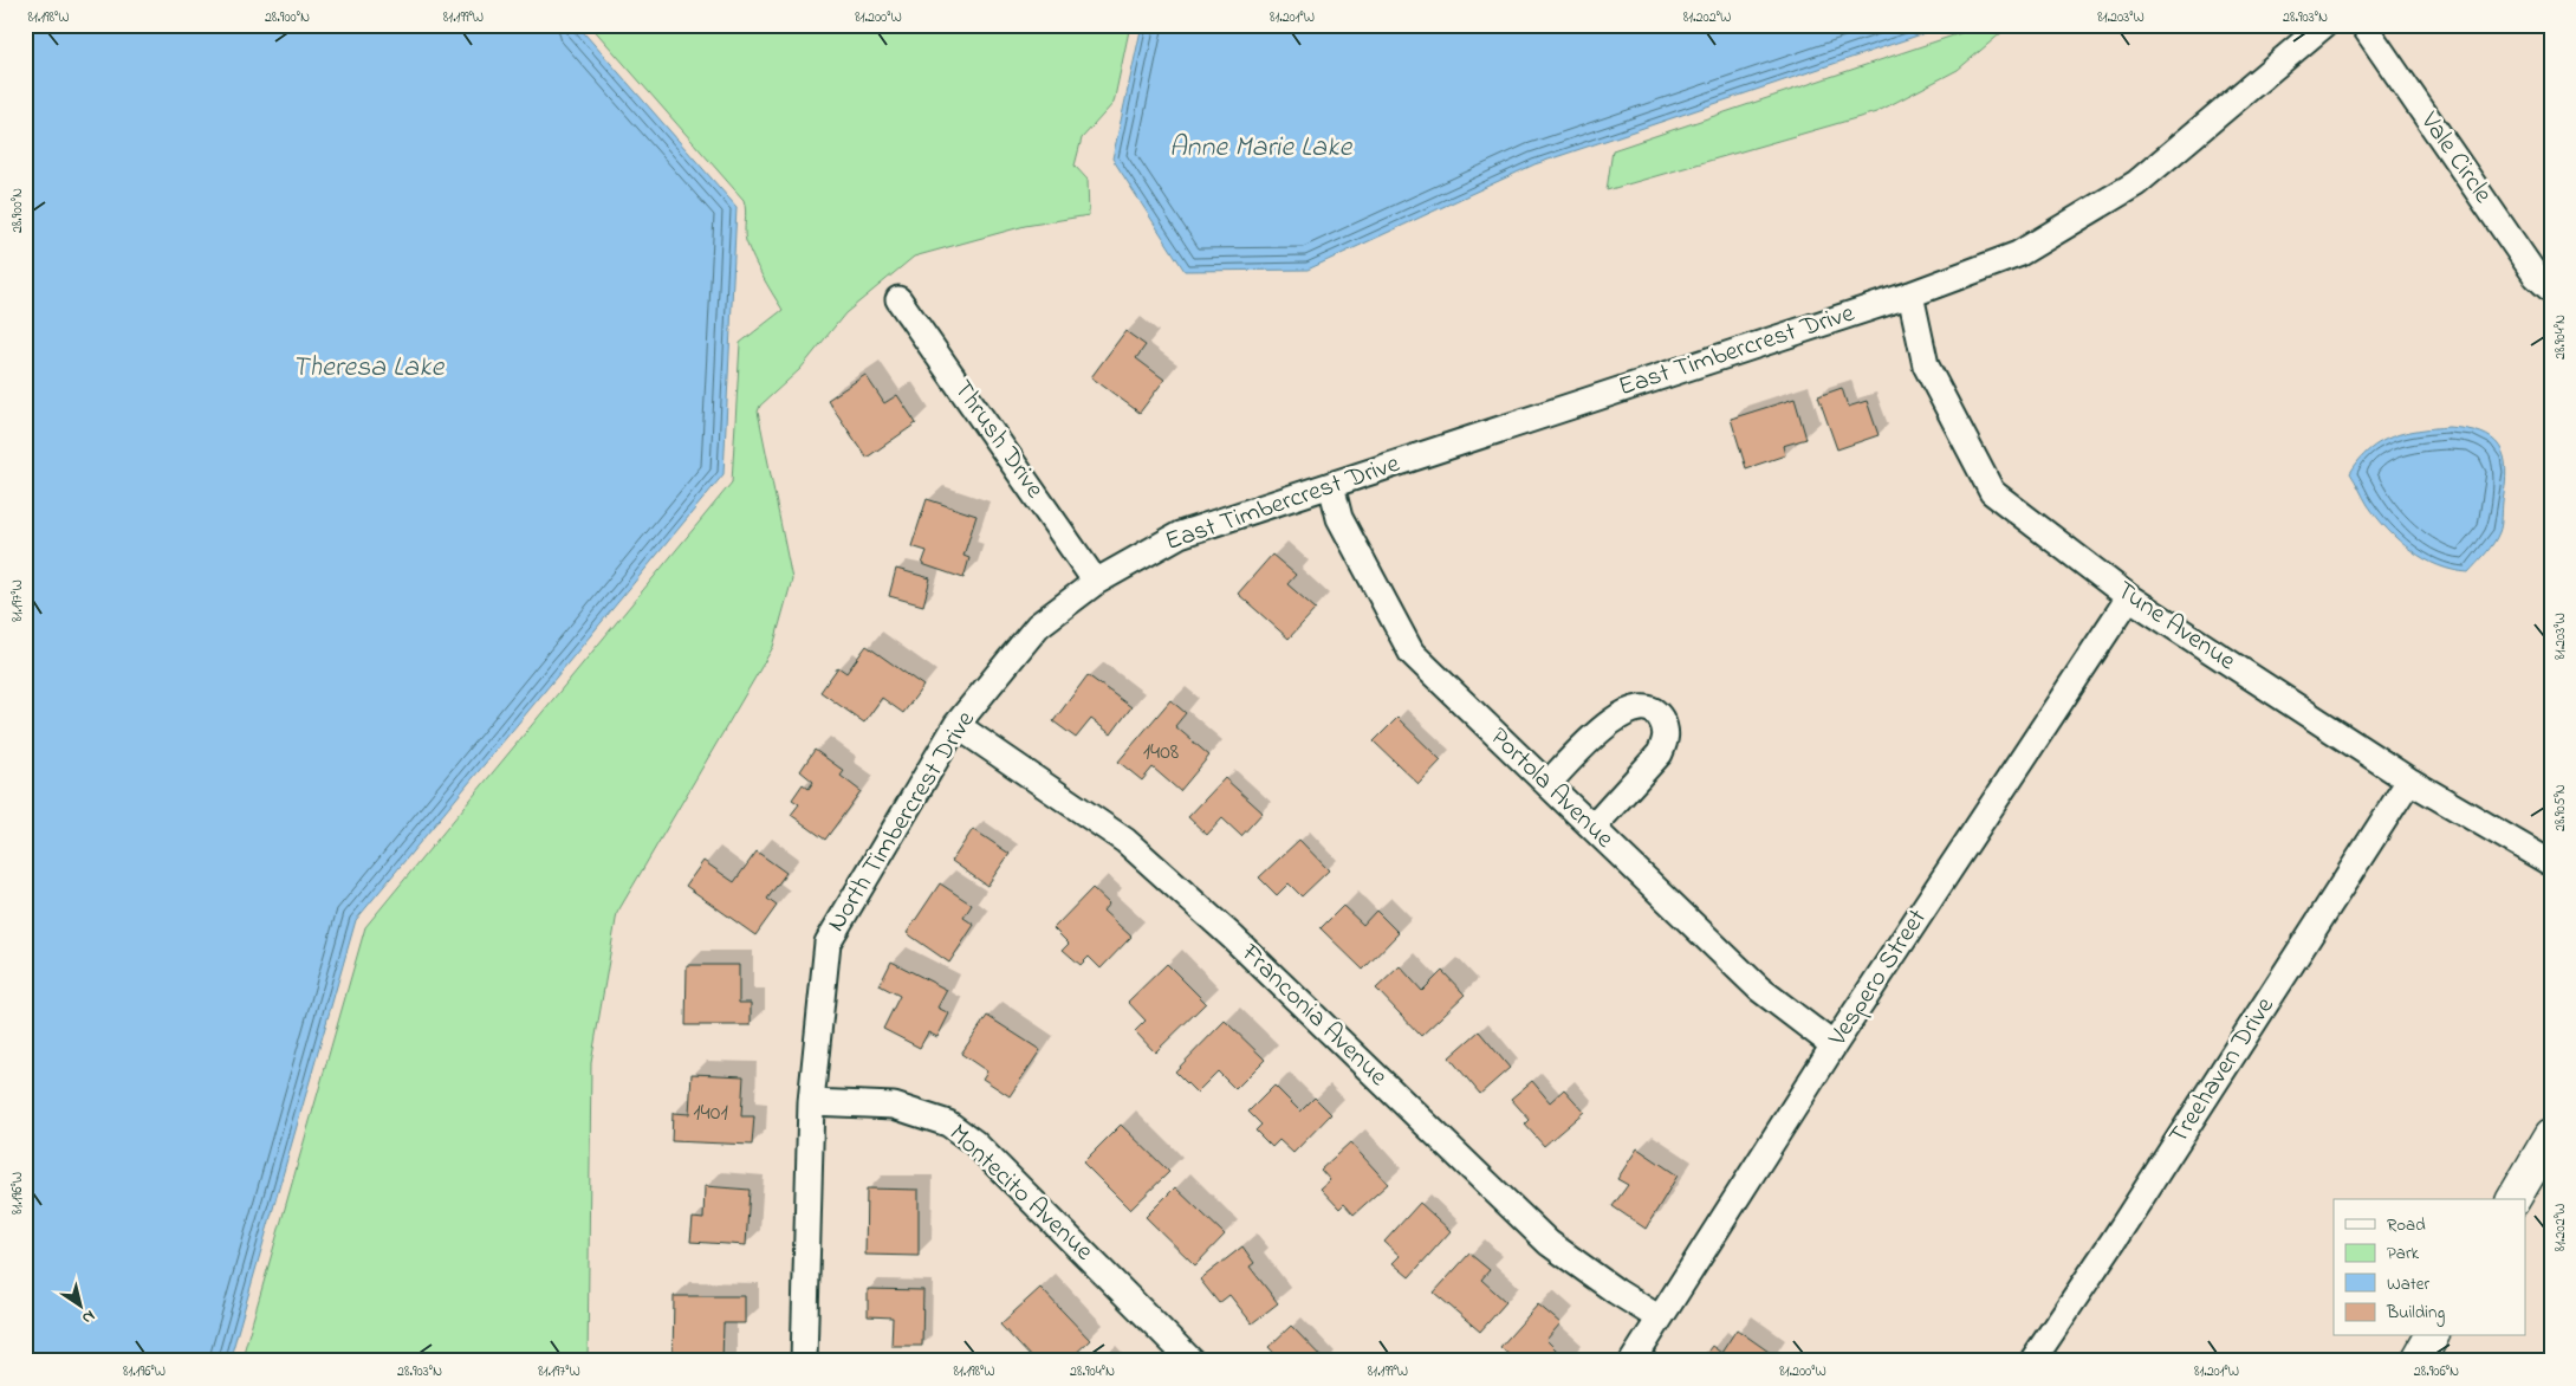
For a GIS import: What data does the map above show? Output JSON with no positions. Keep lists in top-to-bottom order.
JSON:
{
  "streets": {
    "street": [
      "Vale Circle",
      "East Timbercrest Drive",
      "Thrush Drive",
      "Tune Avenue",
      "Portola Avenue",
      "North Timbercrest Drive",
      "Vespero Street",
      "Franconia Avenue",
      "Treehaven Drive",
      "Montecito Avenue"
    ]
  },
  "crossings": [
    ["East Timbercrest Drive", "Thrush Drive"],
    ["East Timbercrest Drive", "Tune Avenue"],
    ["East Timbercrest Drive", "Portola Avenue"],
    ["East Timbercrest Drive", "North Timbercrest Drive"],
    ["Thrush Drive", "North Timbercrest Drive"],
    ["Tune Avenue", "Vespero Street"],
    ["Tune Avenue", "Treehaven Drive"],
    ["Portola Avenue", "Vespero Street"],
    ["North Timbercrest Drive", "Franconia Avenue"],
    ["North Timbercrest Drive", "Montecito Avenue"],
    ["Vespero Street", "Franconia Avenue"]
  ],
  "water": ["Anne Marie Lake", "Theresa Lake"],
  "house_numbers": ["1408", "1401"],
  "legend": [
    "Road",
    "Park",
    "Water",
    "Building"
  ],
  "north": "bottom right",
  "coordinates": [
    "81.198°W",
    "28.900°N",
    "81.199°W",
    "81.200°W",
    "81.201°W",
    "81.202°W",
    "81.203°W",
    "28.903°N",
    "28.904°N",
    "81.197°W",
    "28.905°N",
    "81.196°W",
    "28.906°N"
  ]
}
